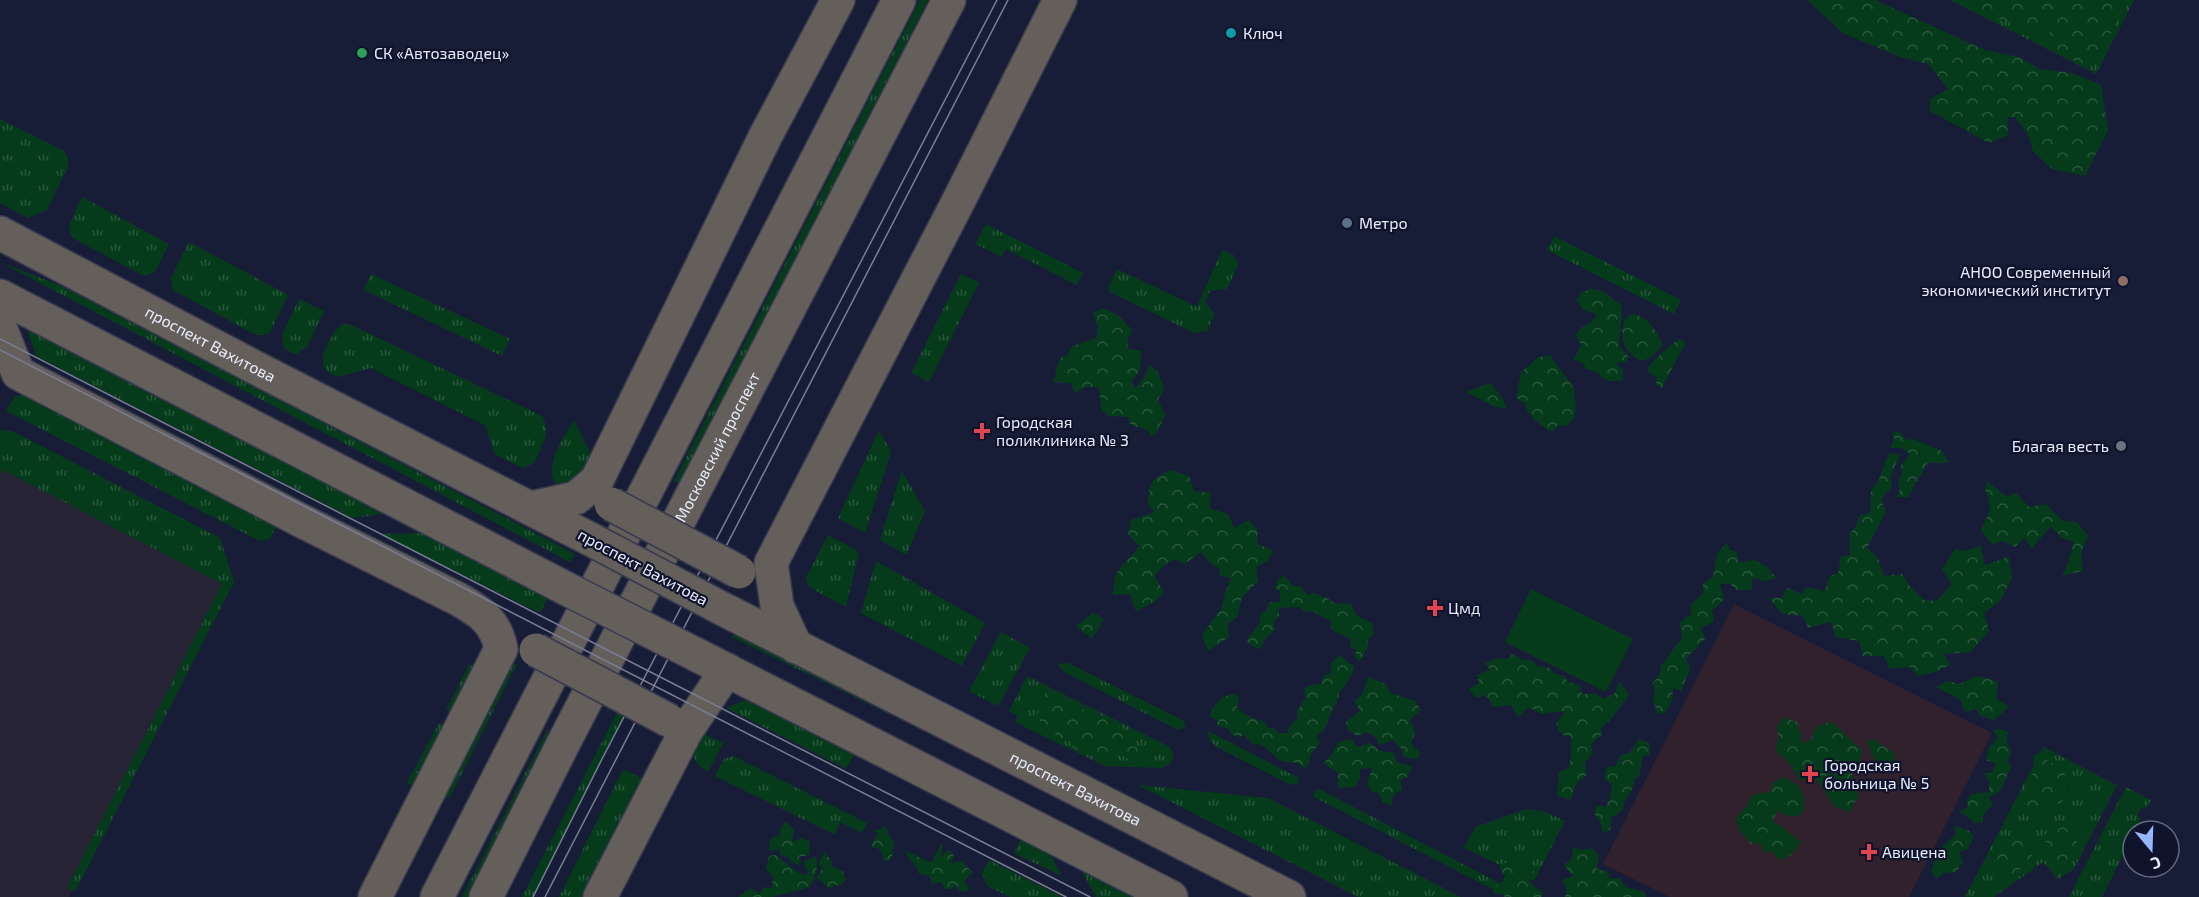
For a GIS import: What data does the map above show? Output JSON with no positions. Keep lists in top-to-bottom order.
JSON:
{
  "streets": {
    "main road": ["проспект Вахитова", "Московский проспект"]
  },
  "places": {
    "other": [
      "Ключ",
      "СК «Автозаводец»",
      "Метро",
      "АНОО Современный экономический институт",
      "Благая весть"
    ],
    "health": [
      "Городская поликлиника № 3",
      "Цмд",
      "Городская больница № 5",
      "Авицена"
    ]
  },
  "north": "bottom"
}
